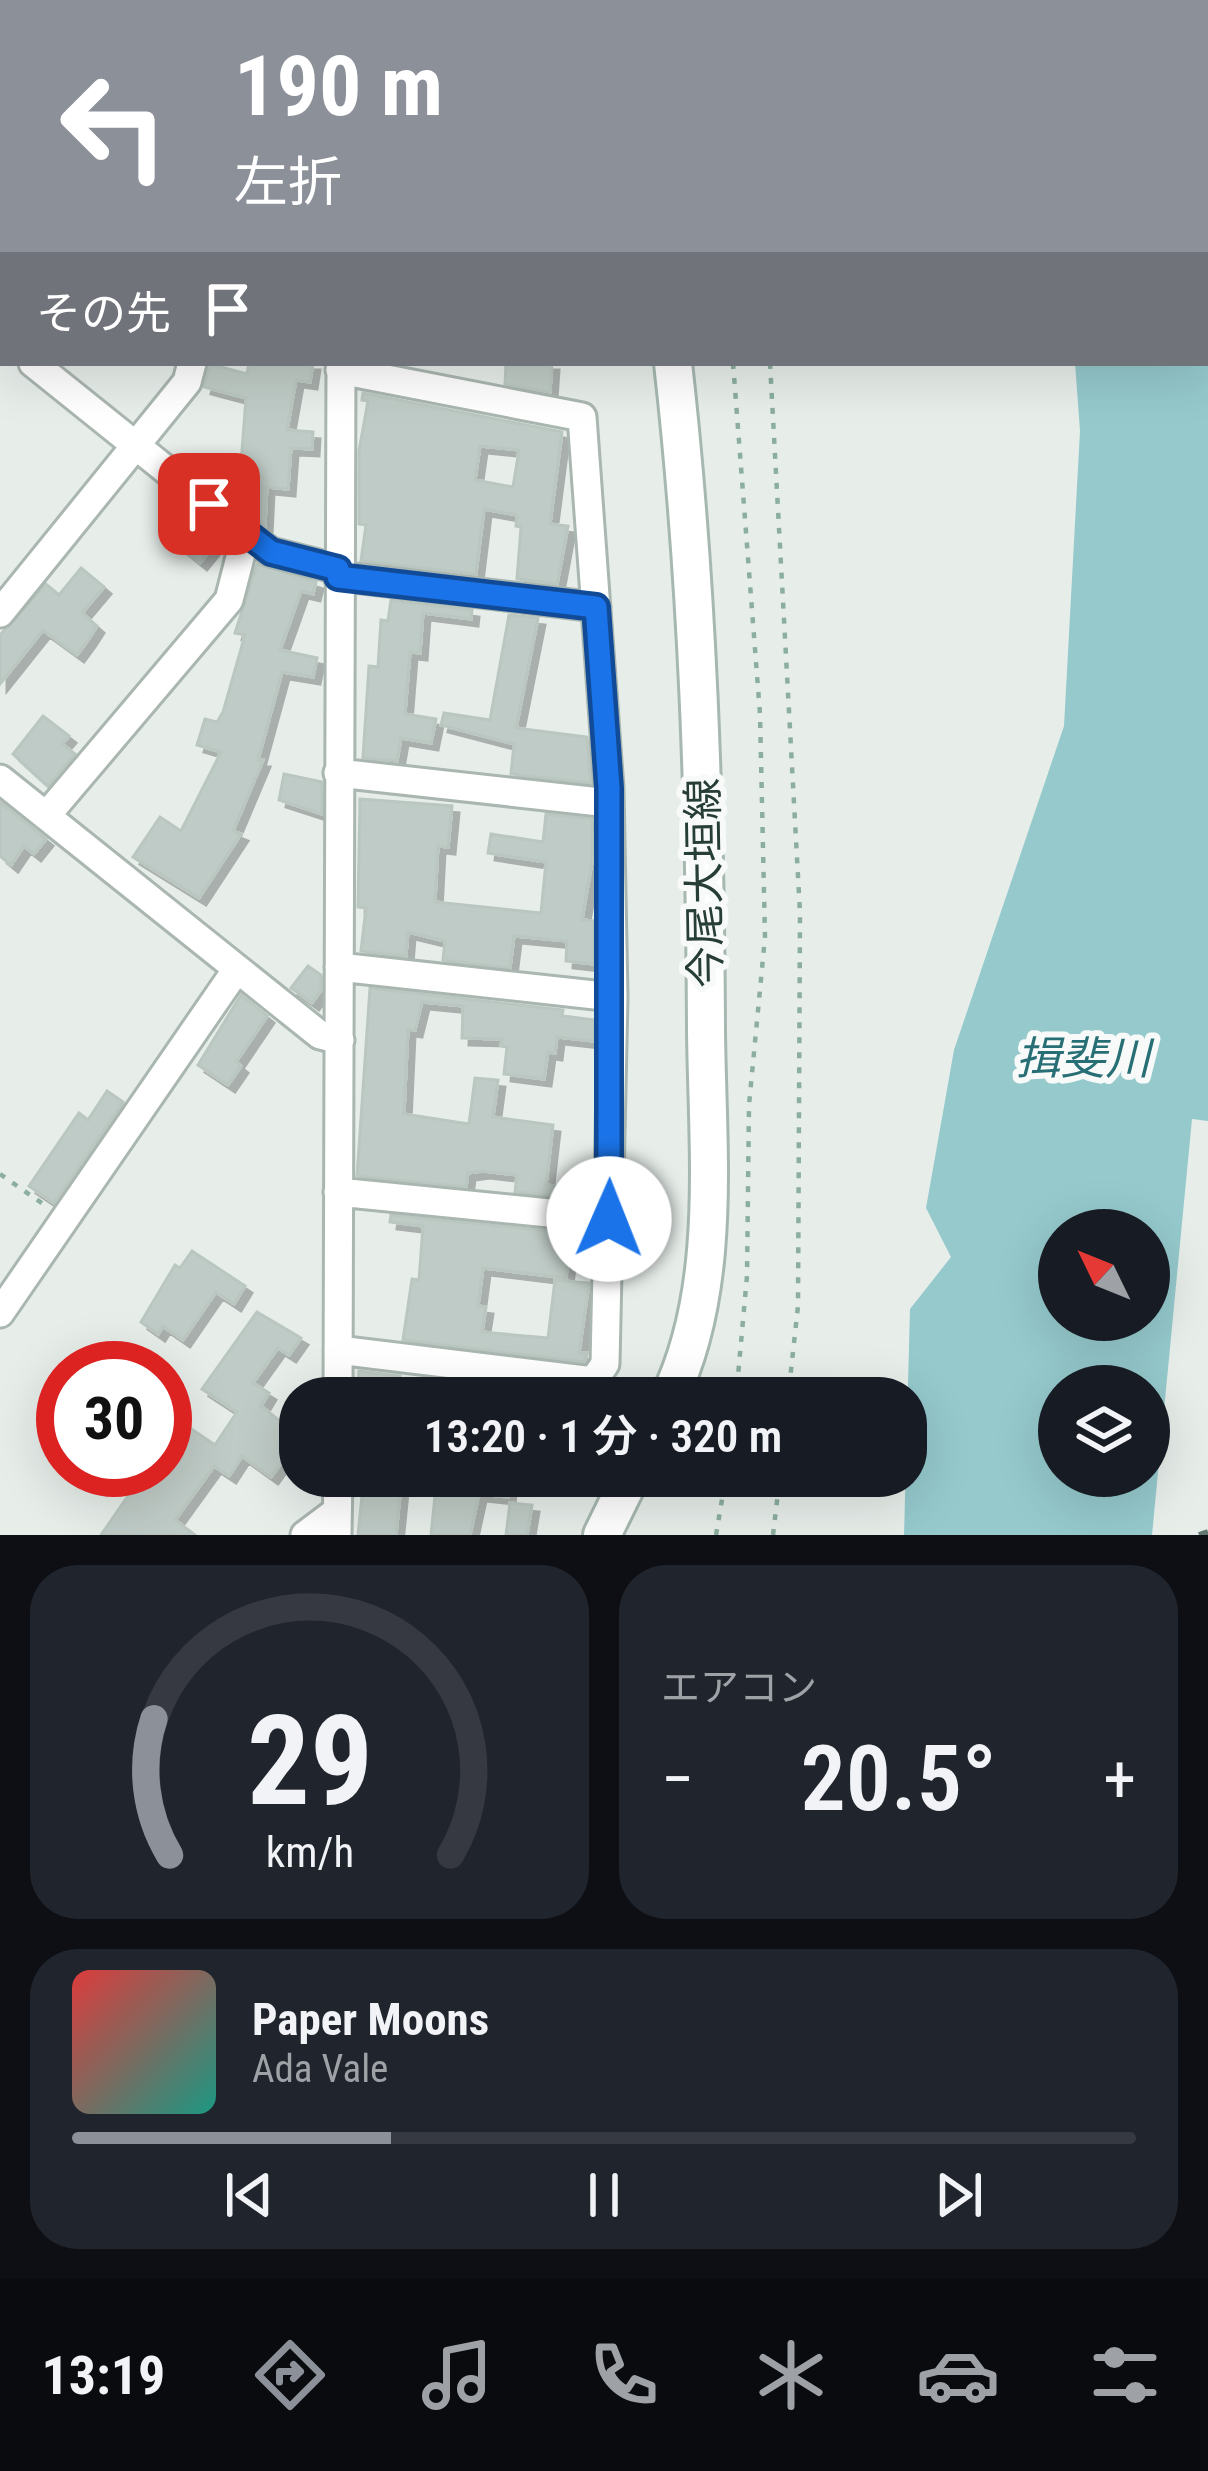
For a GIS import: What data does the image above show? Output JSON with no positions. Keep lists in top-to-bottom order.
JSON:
{
  "streets": {
    "main road": ["今尾大垣線"]
  },
  "water": ["揖斐川"],
  "north": "top left",
  "page": {
    "turn": ["190 m", "左折"],
    "then": "その先",
    "limit": "30",
    "trip": "13:20 · 1 分 · 320 m",
    "tile": "エアコン",
    "heat": ["−", "20.5°", "+"],
    "song": ["Paper Moons", "Ada Vale"],
    "tabs": "13:19",
    "gauge": ["29", "km/h"]
  }
}
